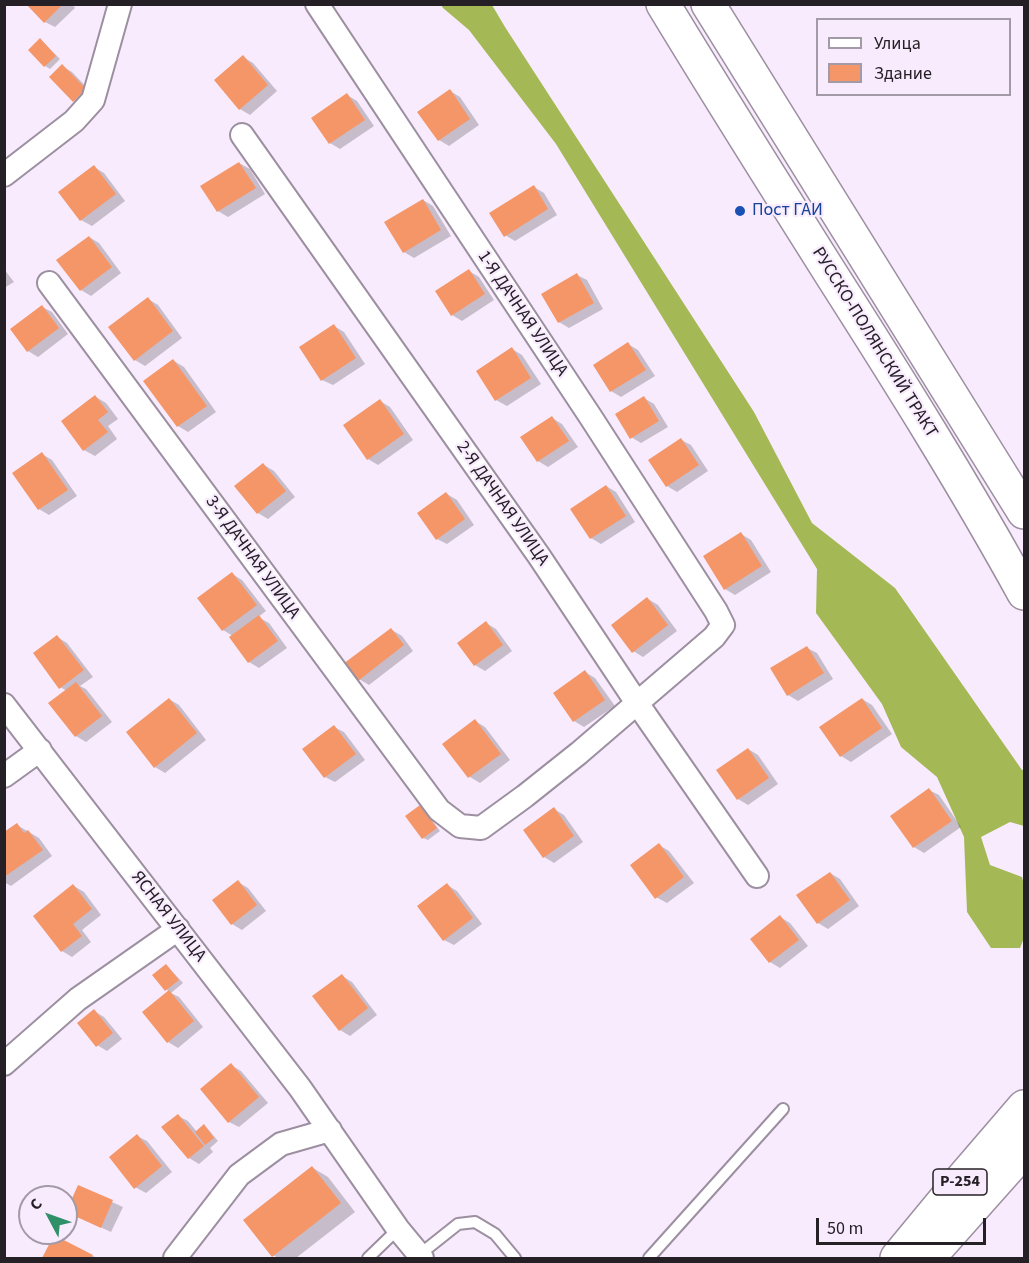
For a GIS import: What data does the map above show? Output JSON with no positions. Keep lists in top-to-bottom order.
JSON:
{
  "streets": {
    "main road": ["РУССКО-ПОЛЯНСКИЙ ТРАКТ", "Р-254"],
    "street": [
      "1-Я ДАЧНАЯ УЛИЦА",
      "2-Я ДАЧНАЯ УЛИЦА",
      "3-Я ДАЧНАЯ УЛИЦА",
      "ЯСНАЯ УЛИЦА"
    ]
  },
  "crossings": [
    ["1-Я ДАЧНАЯ УЛИЦА", "2-Я ДАЧНАЯ УЛИЦА"],
    ["1-Я ДАЧНАЯ УЛИЦА", "3-Я ДАЧНАЯ УЛИЦА"],
    ["2-Я ДАЧНАЯ УЛИЦА", "3-Я ДАЧНАЯ УЛИЦА"]
  ],
  "places": ["Пост ГАИ"],
  "legend": ["Улица", "Здание"],
  "scale_bar": "50 m",
  "north": "top left"
}
